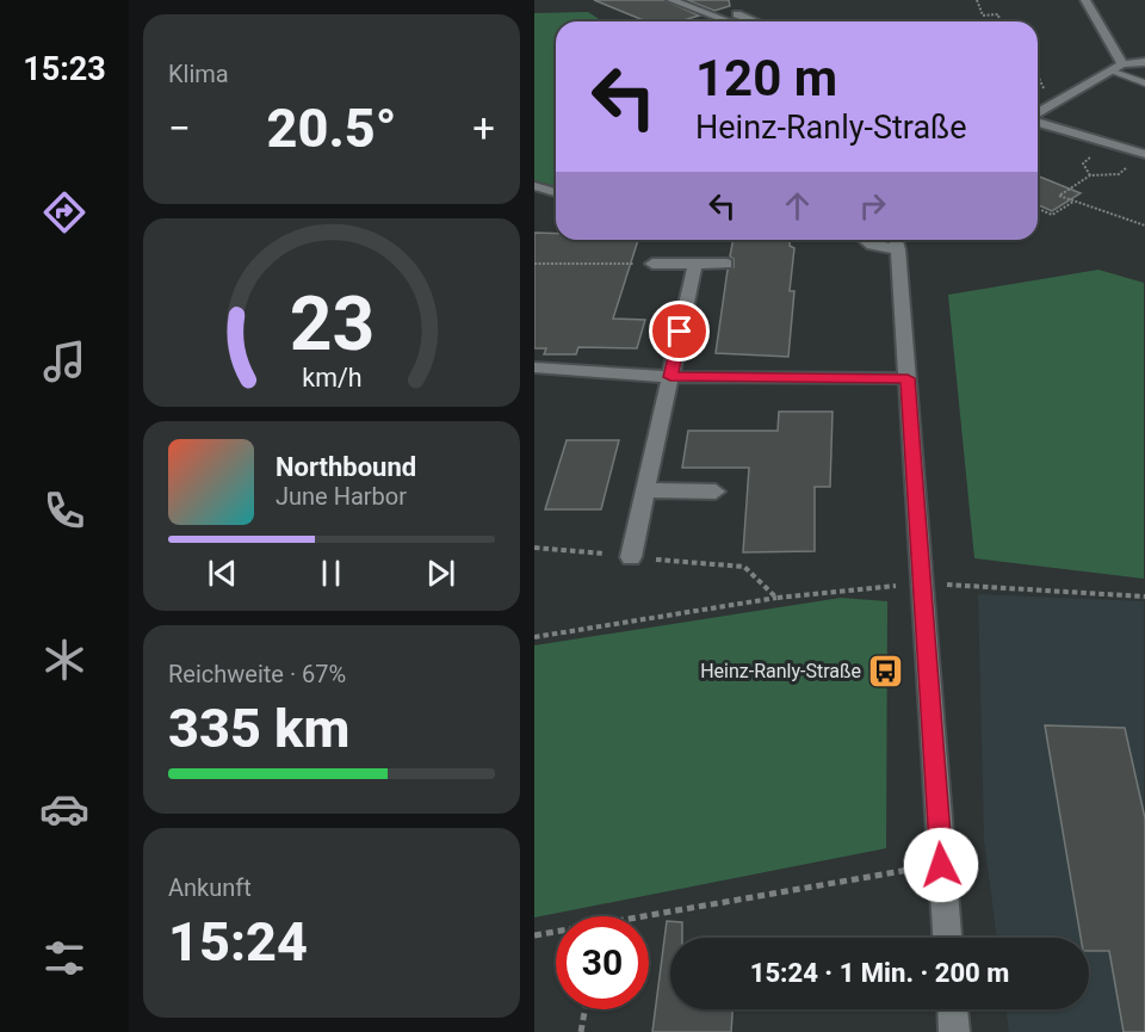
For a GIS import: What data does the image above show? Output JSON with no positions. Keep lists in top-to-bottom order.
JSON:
{
  "places": {
    "bus stop": ["Heinz-Ranly-Straße"]
  },
  "page": {
    "tabs": "15:23",
    "tile": [
      "Klima",
      ["Reichweite · 67%", "335 km"],
      ["Ankunft", "15:24"]
    ],
    "turn": ["120 m", "Heinz-Ranly-Straße"],
    "heat": ["−", "20.5°", "+"],
    "song": ["Northbound", "June Harbor"],
    "limit": "30",
    "trip": "15:24 · 1 Min. · 200 m",
    "gauge": ["23", "km/h"]
  }
}
